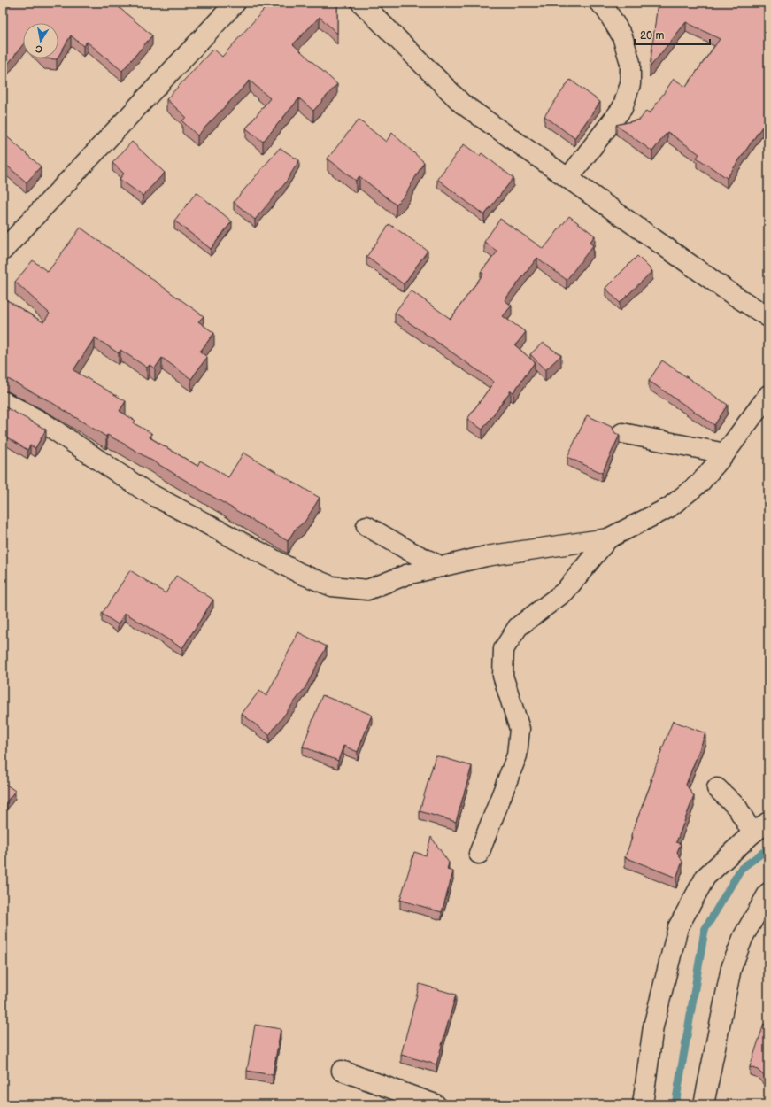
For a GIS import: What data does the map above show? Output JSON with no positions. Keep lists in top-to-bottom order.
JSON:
{
  "scale_bar": "20 m",
  "north": "bottom"
}
